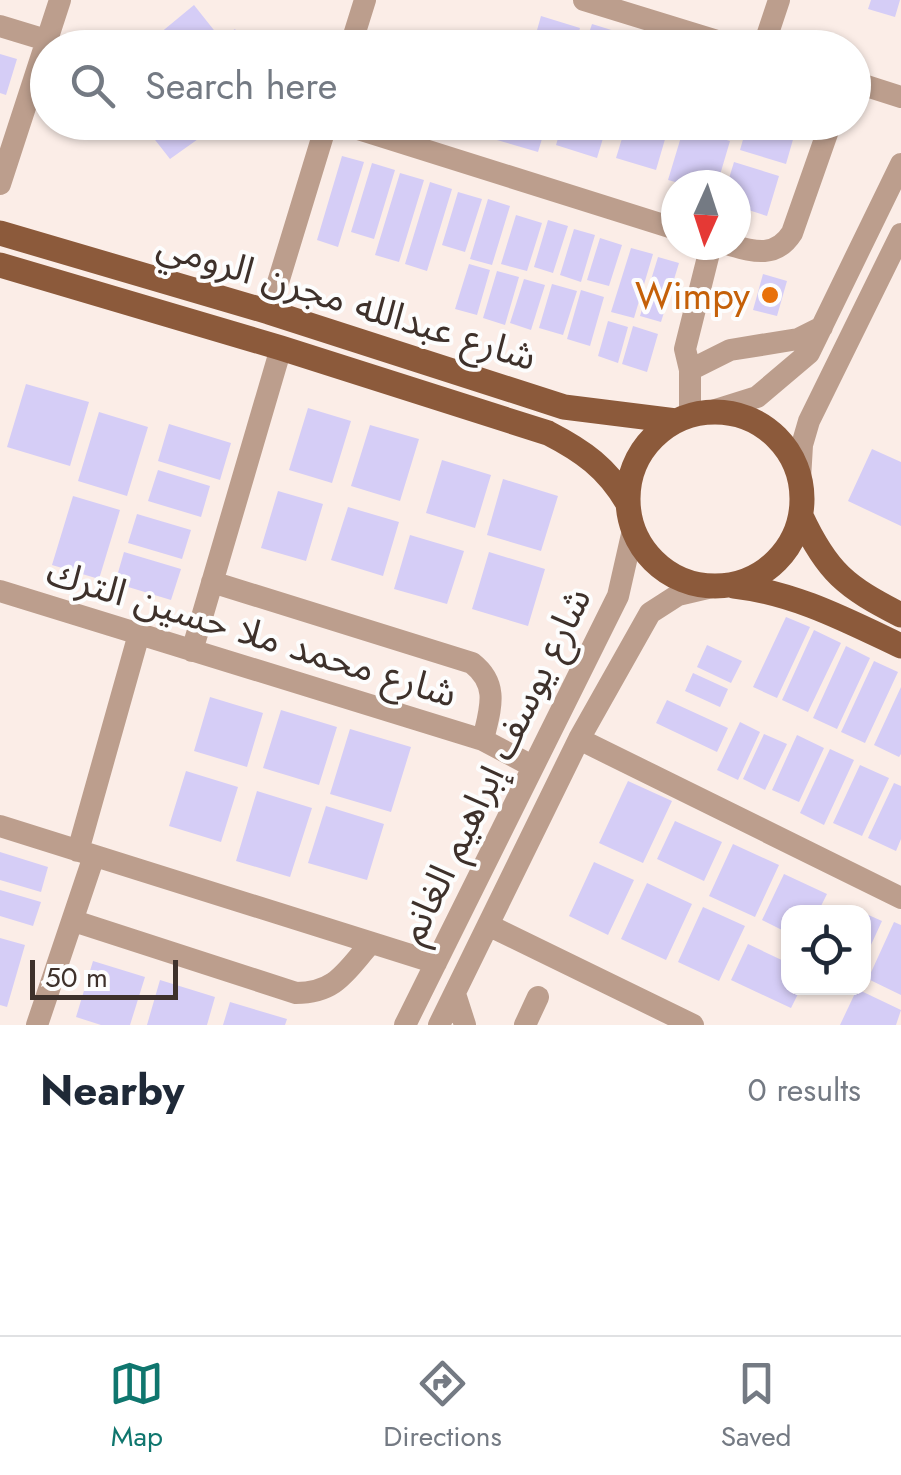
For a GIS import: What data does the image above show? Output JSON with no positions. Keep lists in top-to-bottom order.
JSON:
{
  "streets": {
    "main road": ["شارع عبدالله مجرن الرومي"],
    "street": ["شارع محمد ملا حسين الترك", "شارع يوسف إبراهيم الغانم"]
  },
  "crossings": [
    ["شارع عبدالله مجرن الرومي", "شارع يوسف إبراهيم الغانم"],
    ["شارع محمد ملا حسين الترك", "شارع يوسف إبراهيم الغانم"]
  ],
  "places": ["Wimpy"],
  "scale_bar": "50 m",
  "north": "bottom",
  "page": {
    "search": "Search here",
    "scale": "50 m",
    "heading": ["Nearby", "0 results"],
    "nav": ["Map", "Directions", "Saved"]
  }
}
